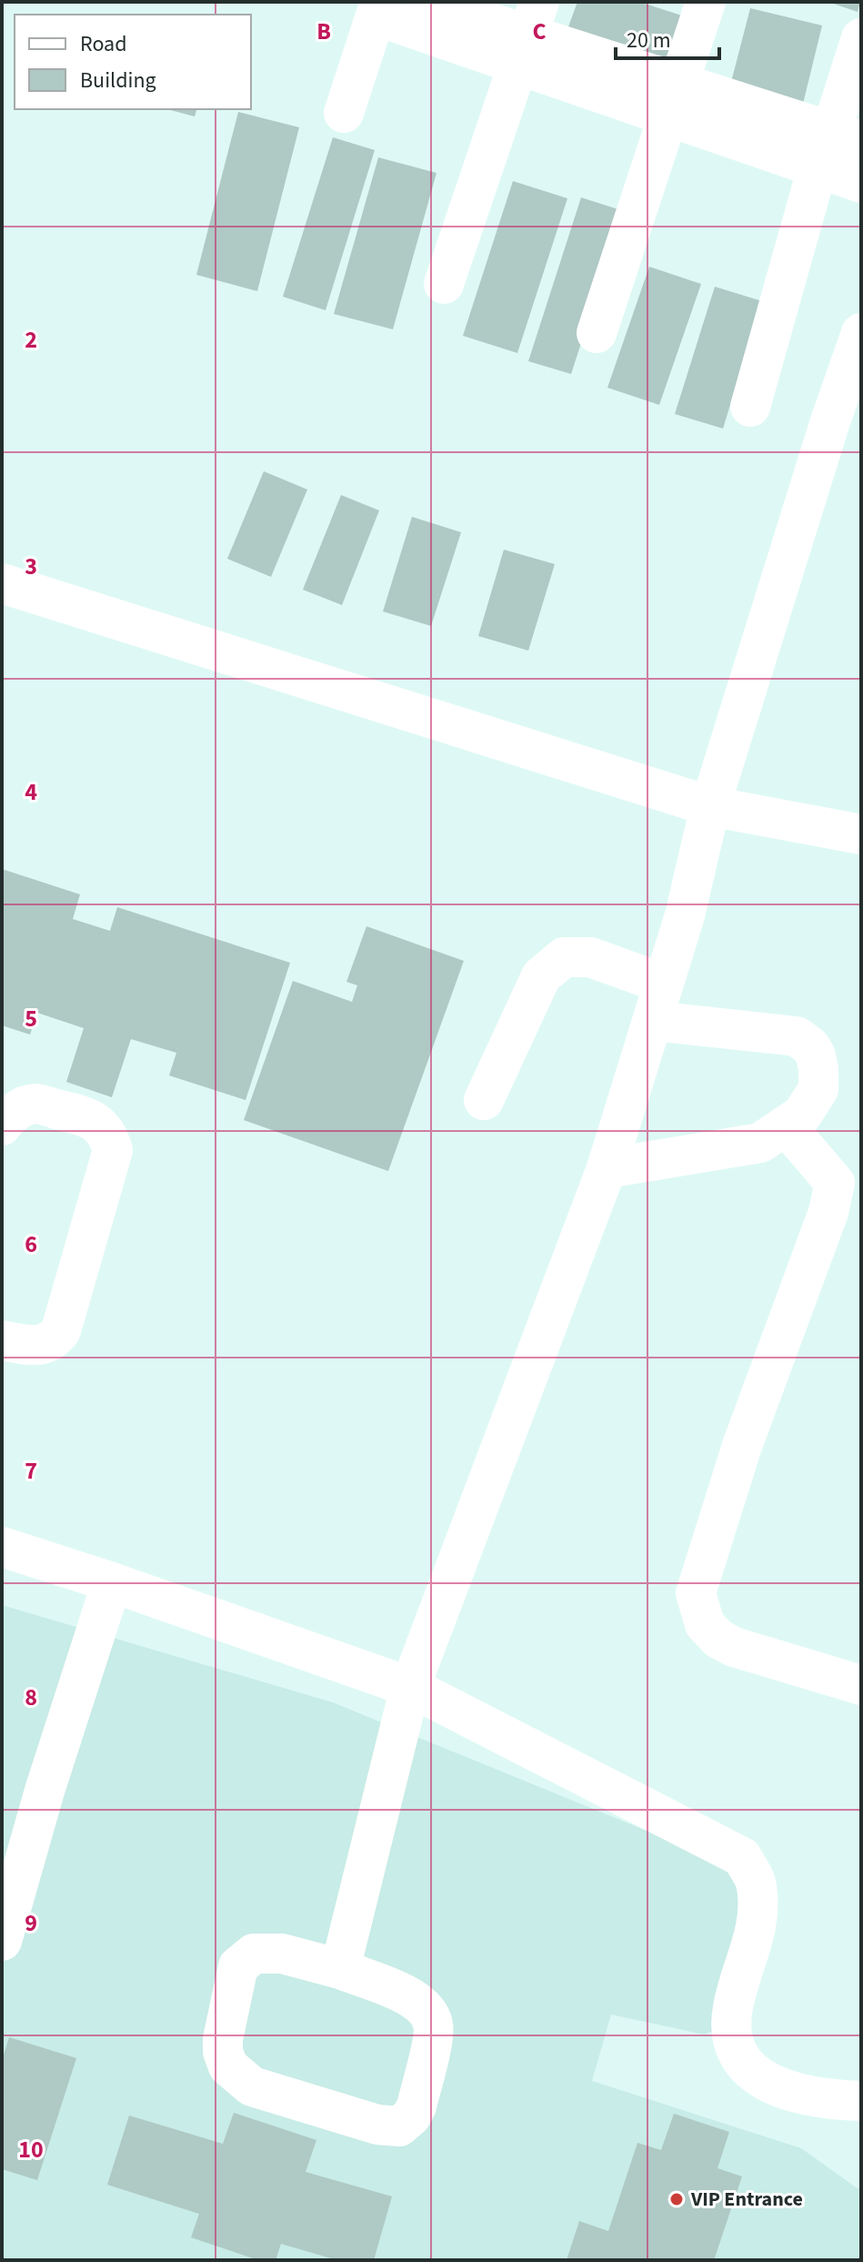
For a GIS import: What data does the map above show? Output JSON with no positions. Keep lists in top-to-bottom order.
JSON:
{
  "places": ["VIP Entrance"],
  "legend": ["Road", "Building"],
  "scale_bar": "20 m",
  "grid": {
    "columns": ["B", "C"],
    "rows": [
      "2",
      "3",
      "4",
      "5",
      "6",
      "7",
      "8",
      "9",
      "10"
    ]
  }
}
